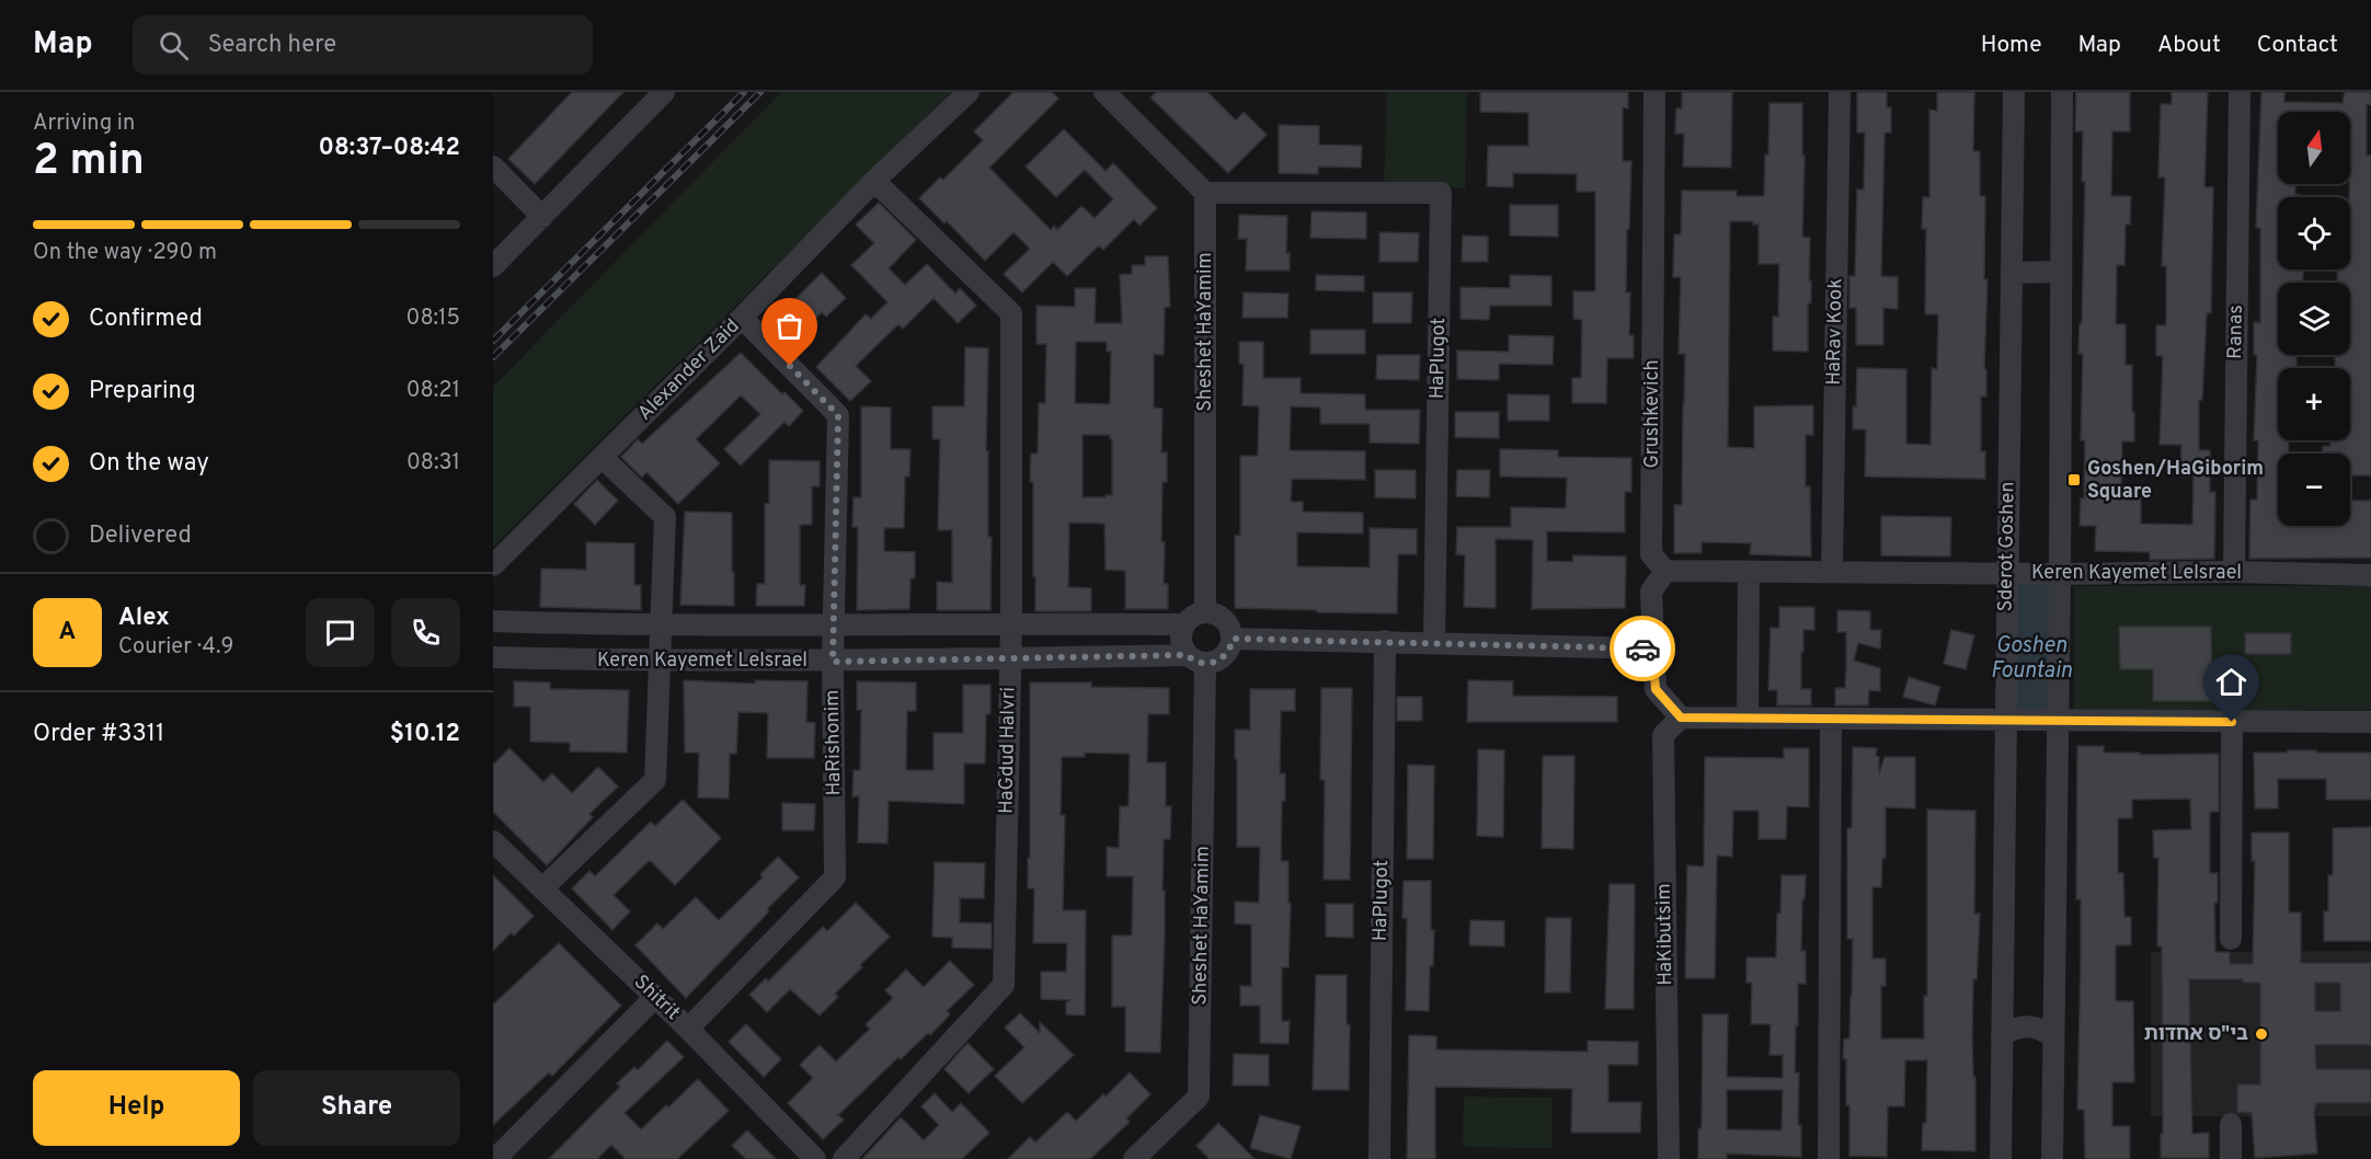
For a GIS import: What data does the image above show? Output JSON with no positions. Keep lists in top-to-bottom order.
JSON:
{
  "streets": {
    "street": [
      "Sheshet HaYamim",
      "HaRav Kook",
      "Ranas",
      "HaPlugot",
      "Alexander Zaid",
      "Grushkevich",
      "Sderot Goshen",
      "Keren Kayemet LeIsrael",
      "HaRishonim",
      "HaGdud HaIvri",
      "HaKibutsim",
      "Shitrit"
    ]
  },
  "crossings": [
    ["Sheshet HaYamim", "HaPlugot"],
    ["Sheshet HaYamim", "Keren Kayemet LeIsrael"],
    ["HaRav Kook", "Keren Kayemet LeIsrael"],
    ["Ranas", "Keren Kayemet LeIsrael"],
    ["Alexander Zaid", "HaRishonim"],
    ["Alexander Zaid", "HaGdud HaIvri"],
    ["Grushkevich", "Keren Kayemet LeIsrael"],
    ["Sderot Goshen", "Keren Kayemet LeIsrael"],
    ["Keren Kayemet LeIsrael", "HaRishonim"],
    ["Keren Kayemet LeIsrael", "HaGdud HaIvri"],
    ["HaRishonim", "Shitrit"]
  ],
  "water": ["Goshen Fountain"],
  "places": {
    "transit": ["Goshen/HaGiborim Square"],
    "other": ["בי\"ס אחדות"]
  },
  "north": "top",
  "page": {
    "header": "Map",
    "search": "Search here",
    "nav": [
      "Home",
      "Map",
      "About",
      "Contact"
    ],
    "heading": ["2 min", "Arriving in", "08:37–08:42"],
    "panel": [
      "Alex",
      "Courier · 4.9",
      "Order #3311",
      "$10.12"
    ],
    "map_buttons": ["+", "−"],
    "bar": "On the way · 290 m",
    "list": [
      ["Confirmed", "08:15"],
      ["Preparing", "08:21"],
      ["On the way", "08:31"],
      "Delivered"
    ],
    "round": "A",
    "buttons": ["Help", "Share"]
  }
}
